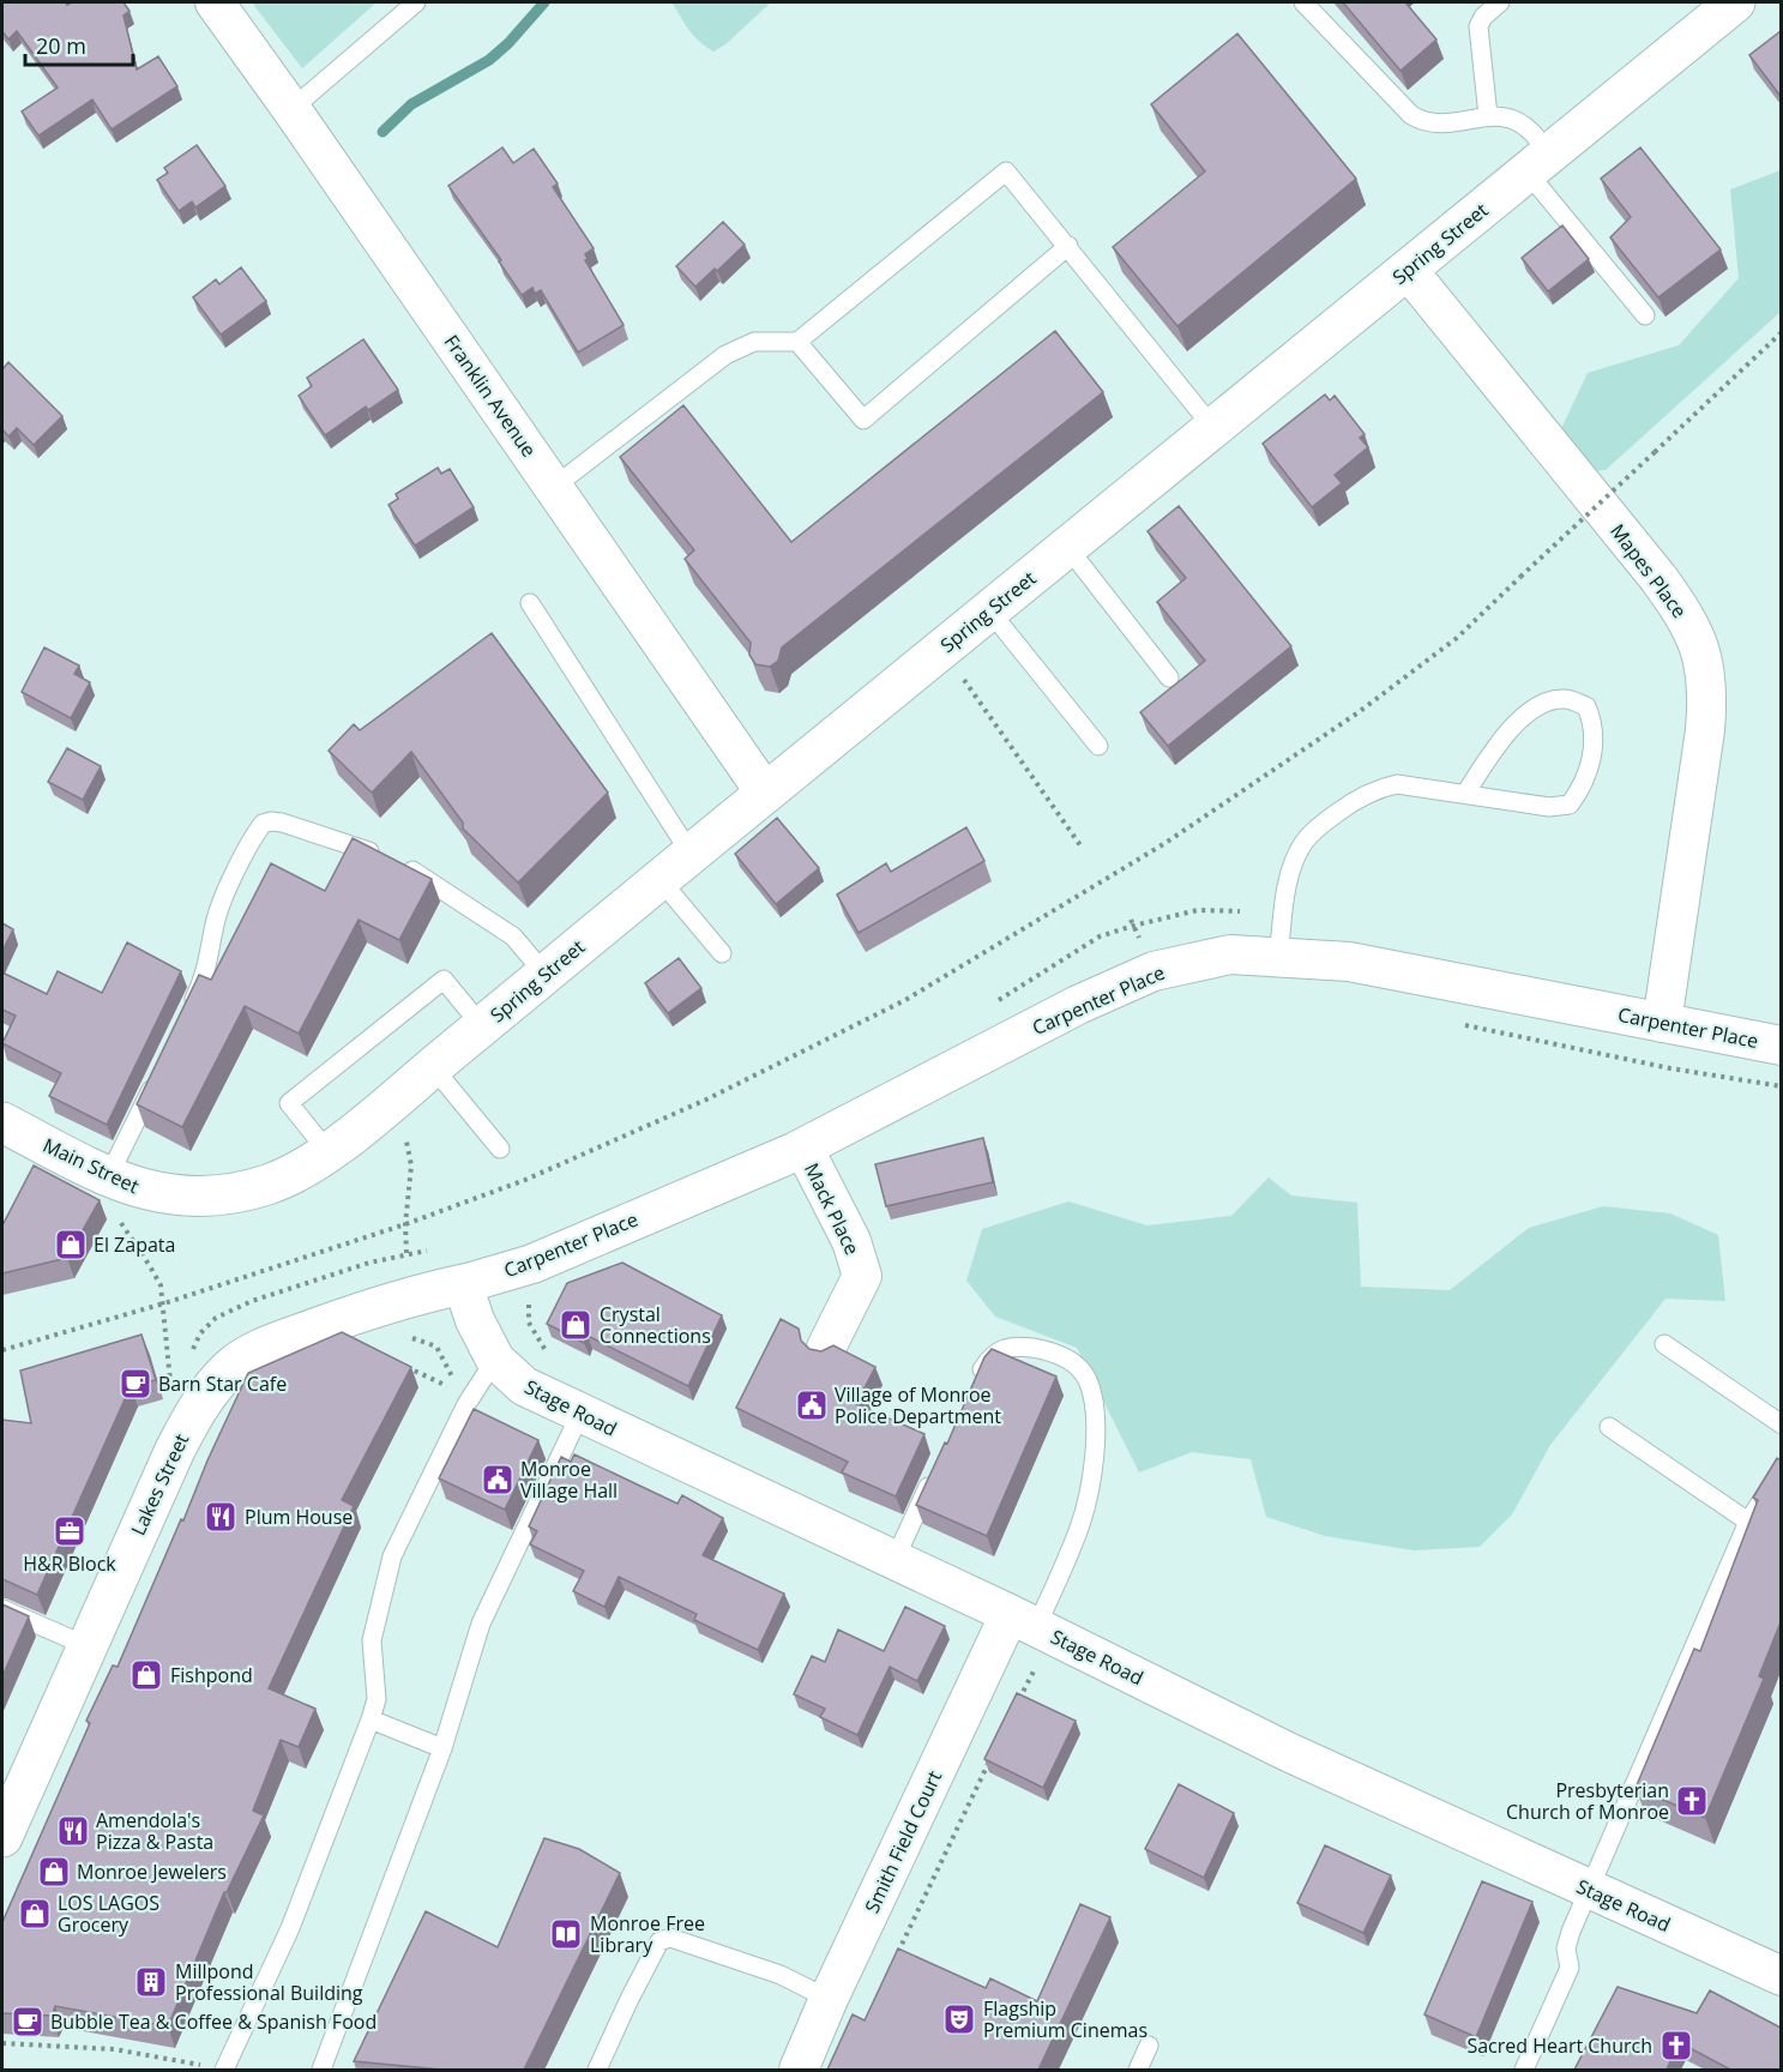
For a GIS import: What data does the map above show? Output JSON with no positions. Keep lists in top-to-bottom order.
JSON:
{
  "streets": {
    "street": [
      "Spring Street",
      "Franklin Avenue",
      "Mapes Place",
      "Carpenter Place",
      "Main Street",
      "Mack Place",
      "Stage Road",
      "Lakes Street",
      "Smith Field Court"
    ]
  },
  "crossings": [
    ["Spring Street", "Franklin Avenue"],
    ["Spring Street", "Mapes Place"],
    ["Spring Street", "Main Street"],
    ["Mapes Place", "Carpenter Place"],
    ["Carpenter Place", "Mack Place"],
    ["Carpenter Place", "Stage Road"],
    ["Carpenter Place", "Lakes Street"],
    ["Stage Road", "Lakes Street"],
    ["Stage Road", "Smith Field Court"]
  ],
  "places": {
    "shop": [
      "El Zapata",
      "Crystal Connections",
      "Fishpond",
      "Monroe Jewelers",
      "LOS LAGOS Grocery"
    ],
    "cafe": ["Barn Star Cafe", "Bubble Tea & Coffee & Spanish Food"],
    "public building": ["Village of Monroe Police Department", "Monroe Village Hall"],
    "restaurant": ["Plum House", "Amendola's Pizza & Pasta"],
    "office": ["H&R Block"],
    "church": ["Presbyterian Church of Monroe", "Sacred Heart Church"],
    "library": ["Monroe Free Library"],
    "building": ["Millpond Professional Building"],
    "theatre": ["Flagship Premium Cinemas"]
  },
  "scale_bar": "20 m"
}
